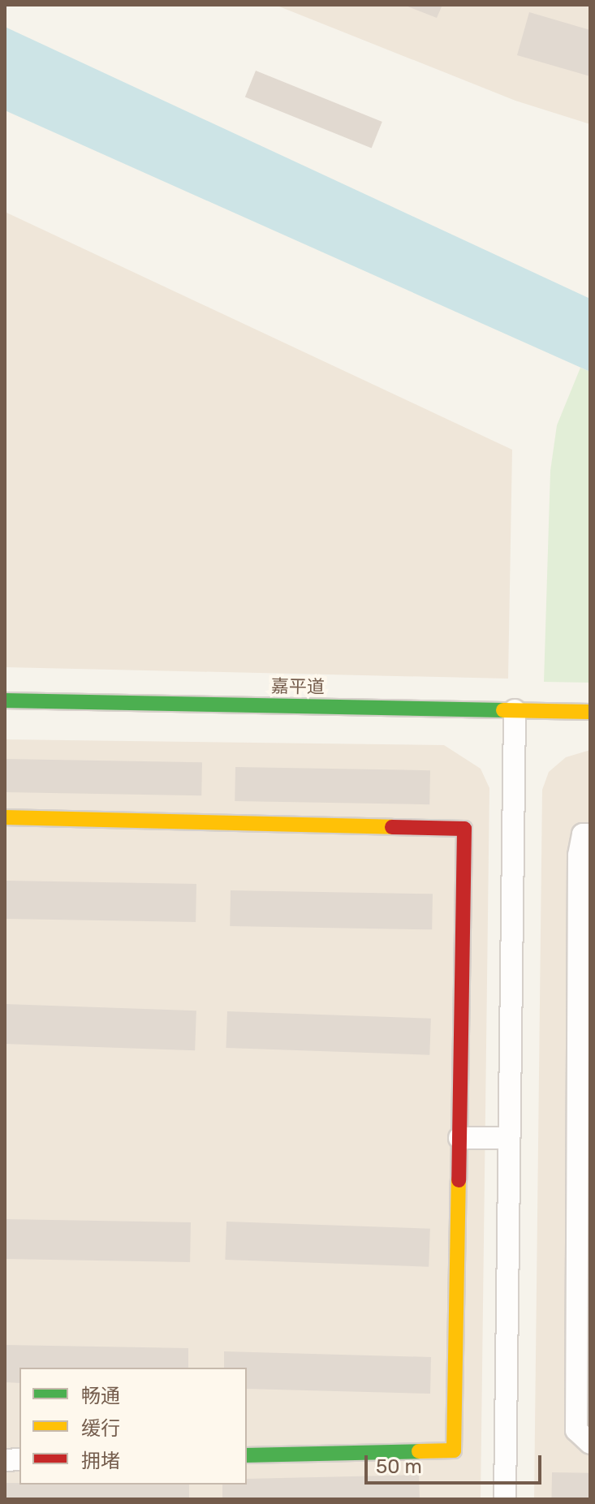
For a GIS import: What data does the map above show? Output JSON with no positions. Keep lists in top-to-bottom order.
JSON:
{
  "streets": {
    "street": ["嘉平道"]
  },
  "legend": ["畅通", "缓行", "拥堵"],
  "scale_bar": "50 m"
}
